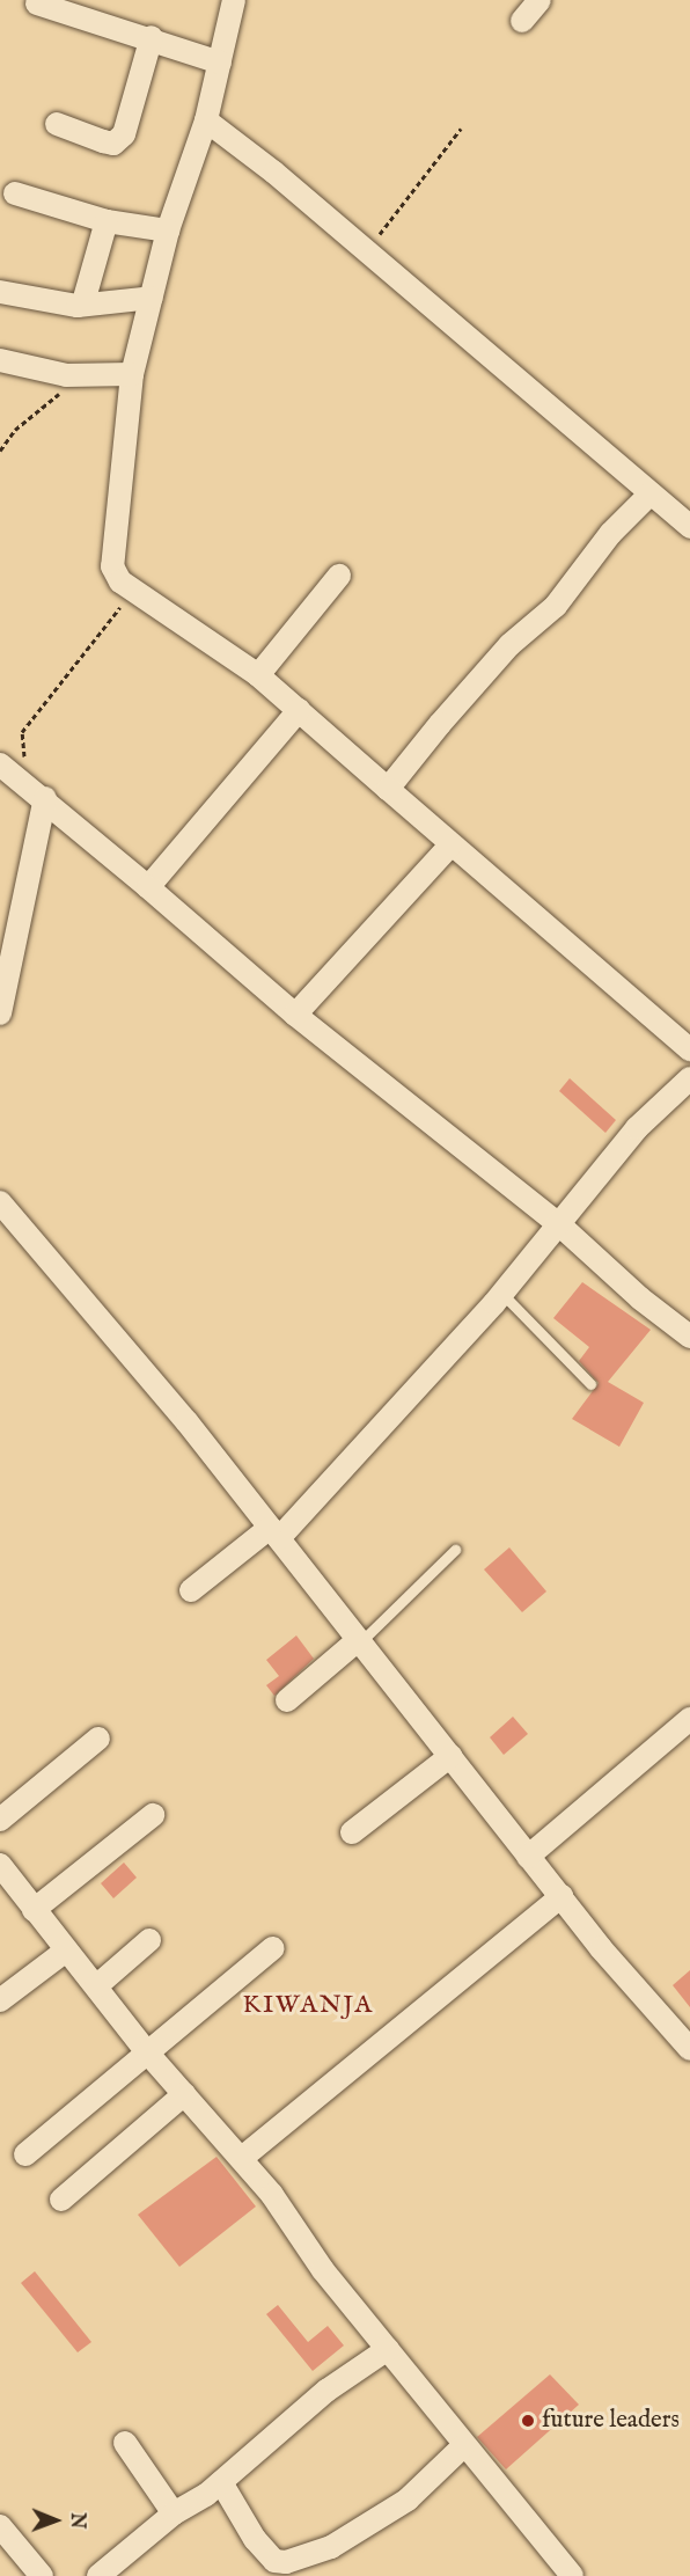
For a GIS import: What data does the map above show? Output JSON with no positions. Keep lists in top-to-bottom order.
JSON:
{
  "districts": ["KIWANJA"],
  "places": ["future leaders"],
  "north": "right"
}
